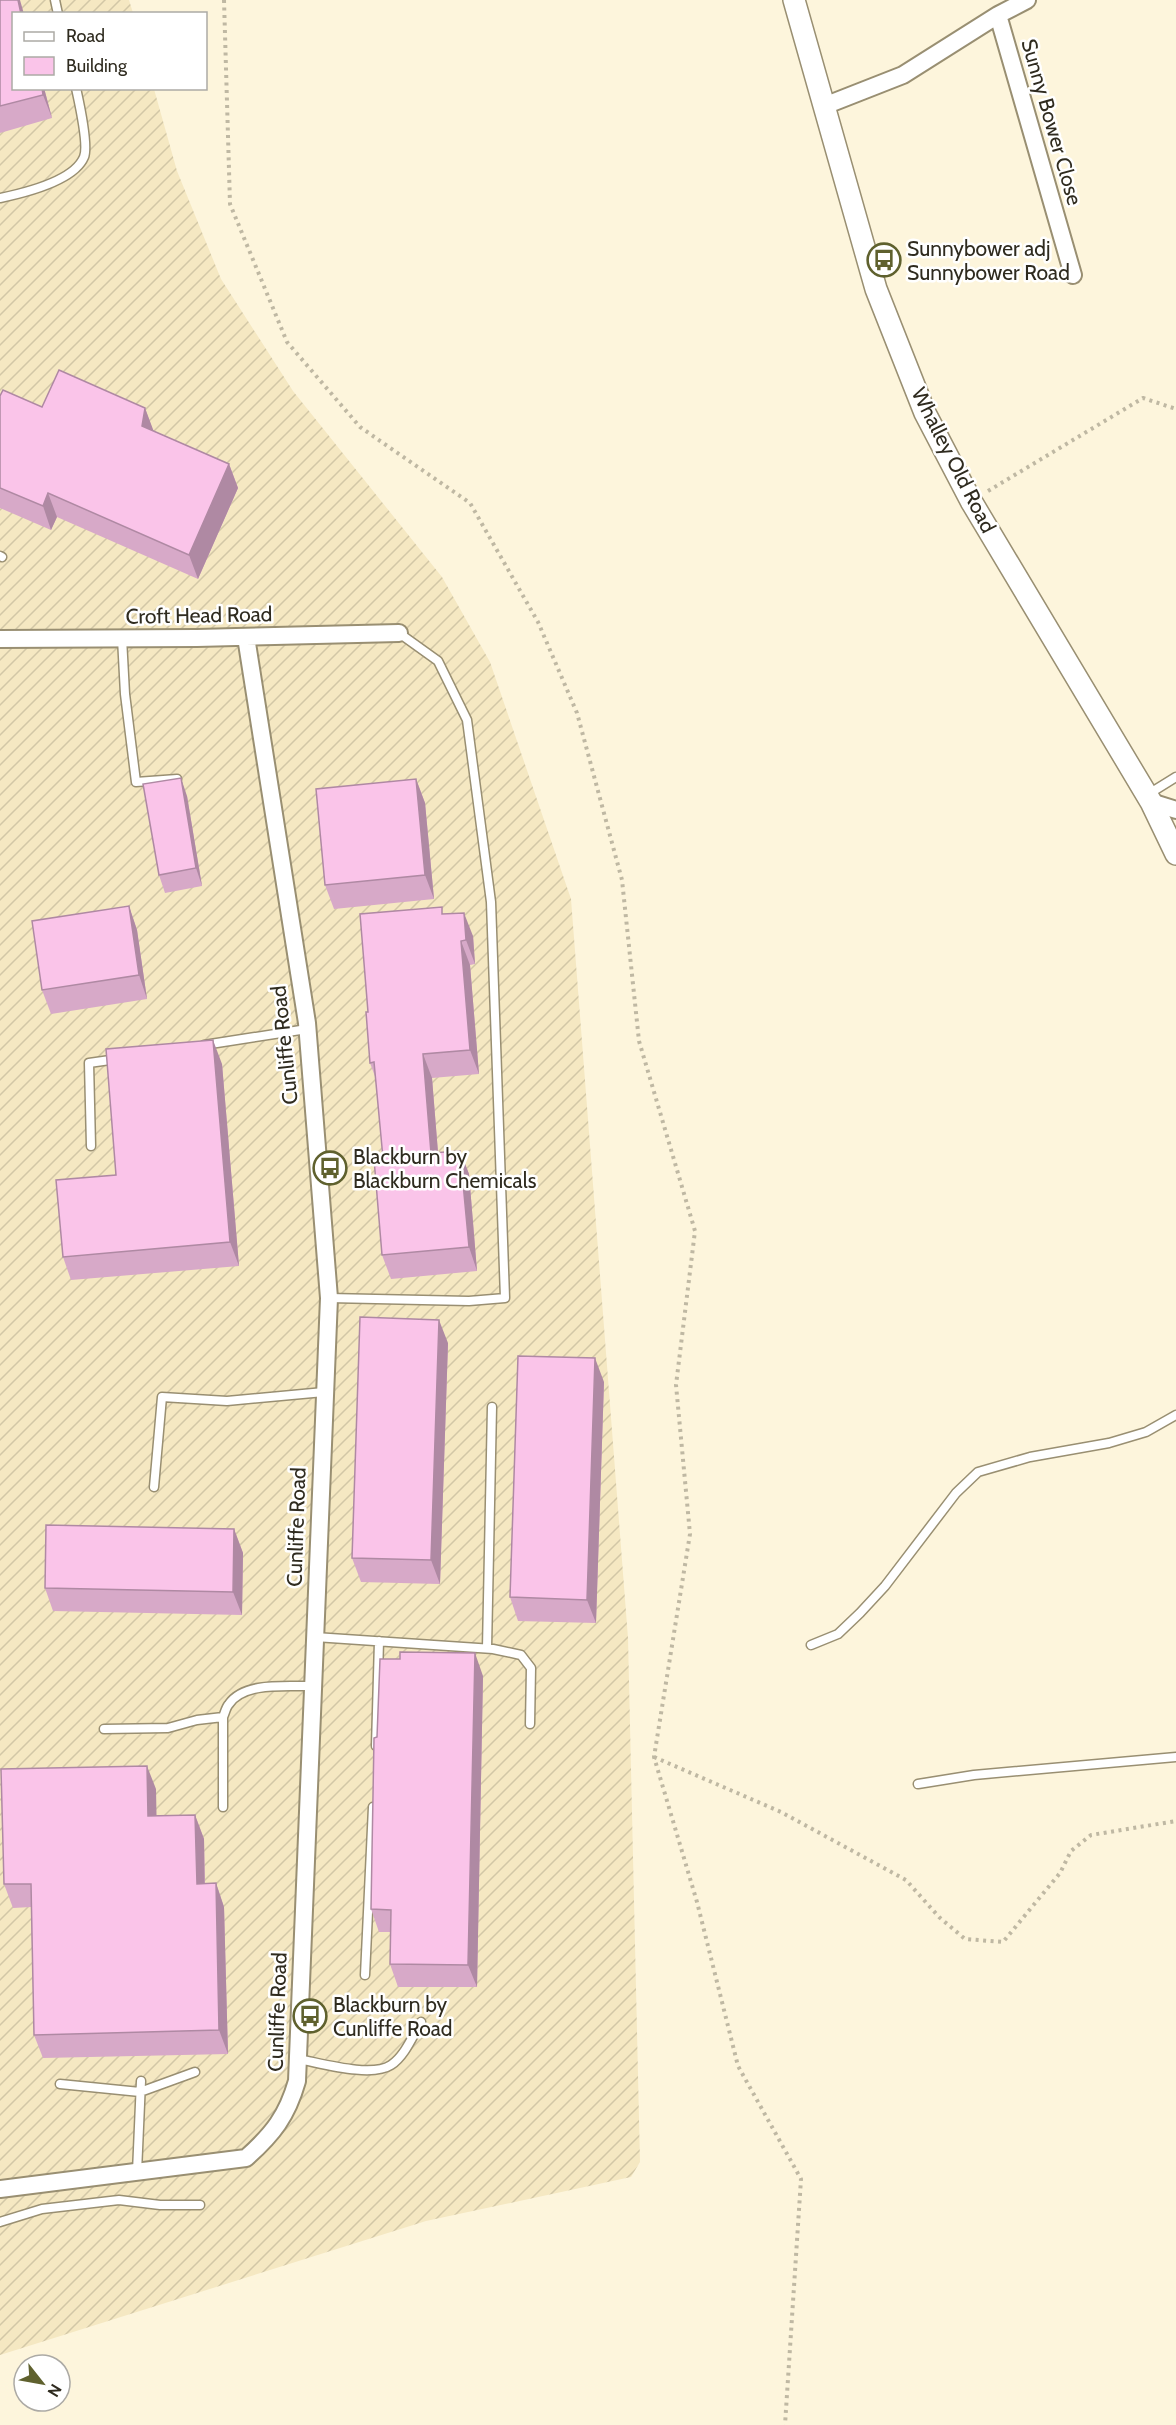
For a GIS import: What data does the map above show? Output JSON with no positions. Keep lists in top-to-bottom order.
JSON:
{
  "streets": {
    "street": [
      "Sunny Bower Close",
      "Whalley Old Road",
      "Croft Head Road",
      "Cunliffe Road"
    ]
  },
  "crossings": [
    ["Croft Head Road", "Cunliffe Road"]
  ],
  "places": {
    "bus stop": ["Sunnybower adj Sunnybower Road", "Blackburn by Blackburn Chemicals", "Blackburn by Cunliffe Road"]
  },
  "legend": ["Road", "Building"],
  "north": "bottom right"
}
